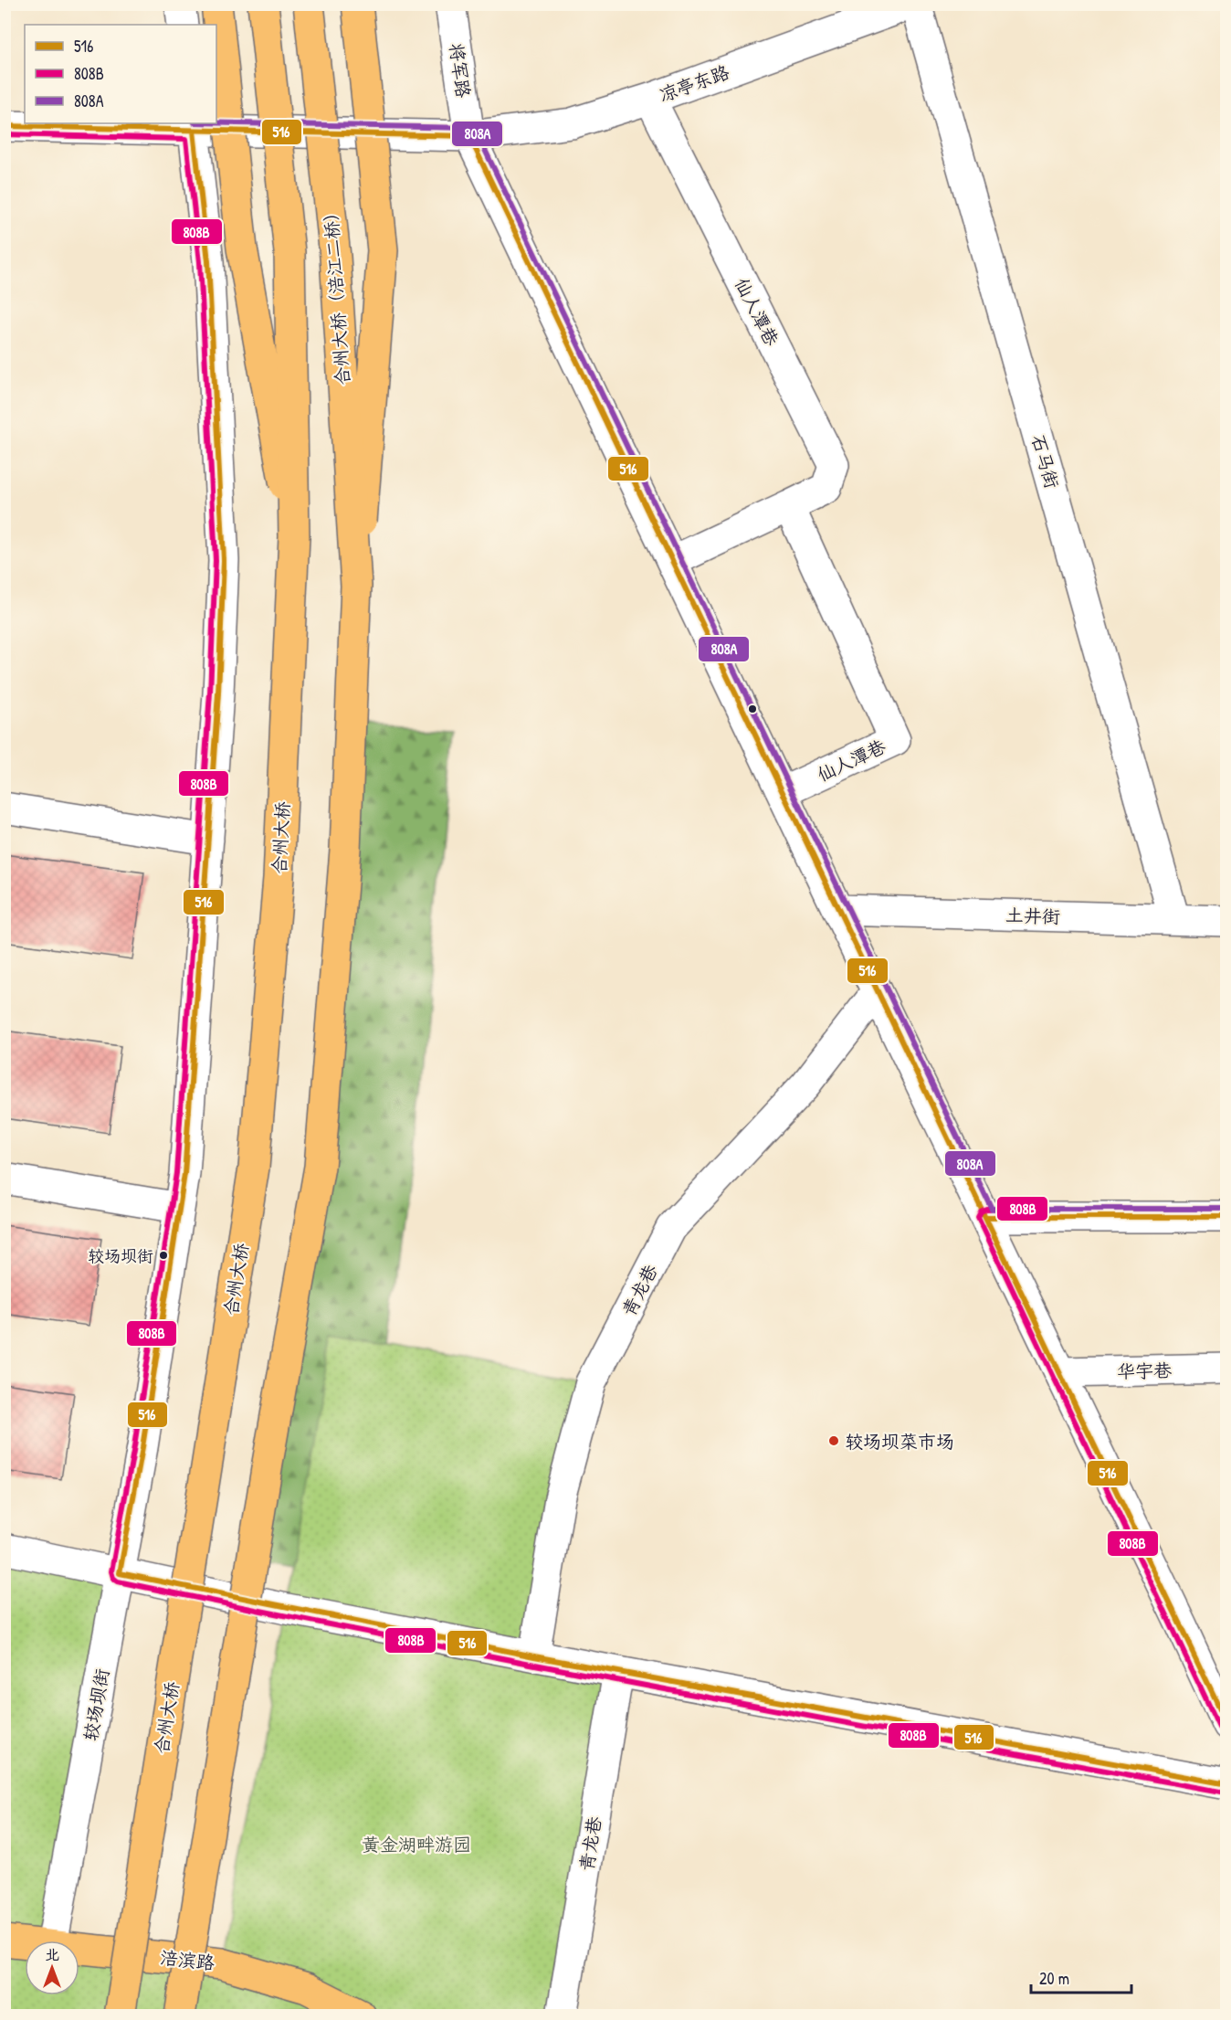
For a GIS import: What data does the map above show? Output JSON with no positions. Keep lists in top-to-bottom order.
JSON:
{
  "streets": {
    "main road": ["合州大桥（涪江二桥）", "合州大桥", "涪滨路"],
    "street": [
      "将军路",
      "凉亭东路",
      "仙人潭巷",
      "石马街",
      "土井街",
      "青龙巷",
      "华宇巷",
      "较场坝街"
    ]
  },
  "crossings": [
    ["将军路", "凉亭东路"],
    ["将军路", "仙人潭巷"],
    ["将军路", "土井街"],
    ["将军路", "青龙巷"],
    ["将军路", "华宇巷"],
    ["凉亭东路", "仙人潭巷"],
    ["凉亭东路", "石马街"],
    ["凉亭东路", "较场坝街"],
    ["石马街", "土井街"]
  ],
  "parks": ["黄金湖畔游园"],
  "places": ["较场坝街", "较场坝菜市场"],
  "lines": ["transit line 808A", "transit line 516", "transit line 808B"],
  "legend": ["516", "808B", "808A"],
  "scale_bar": "20 m",
  "north": "top"
}
